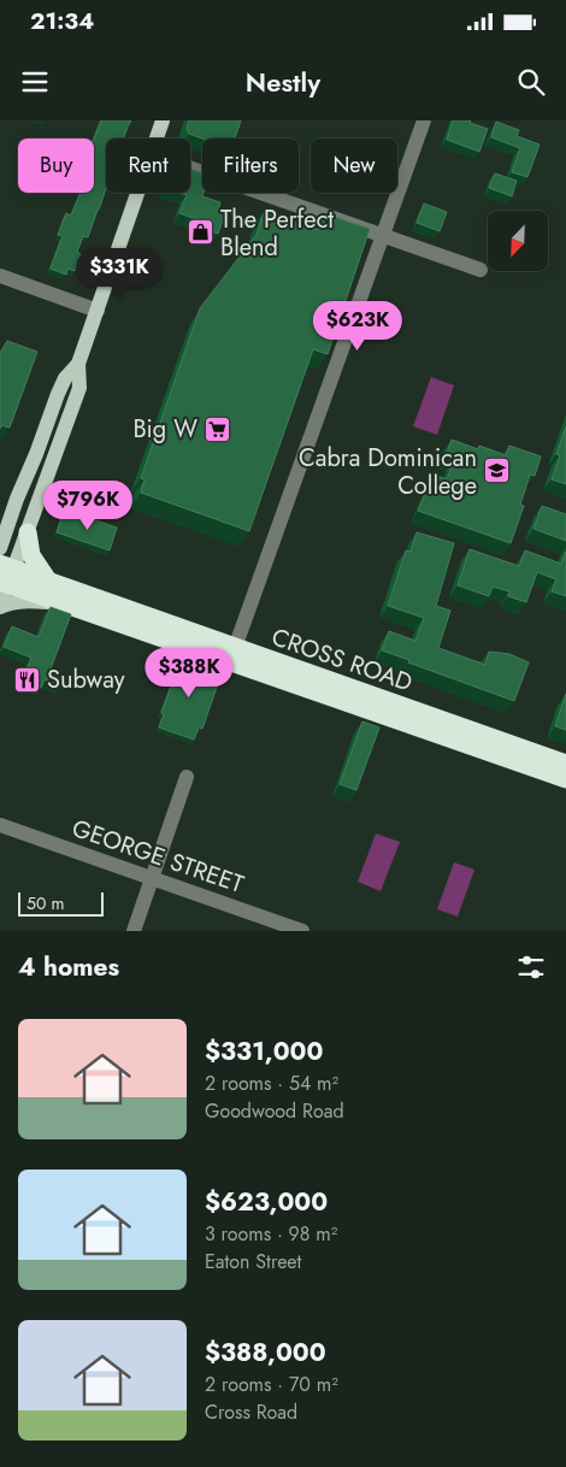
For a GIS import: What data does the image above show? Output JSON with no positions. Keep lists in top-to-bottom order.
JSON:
{
  "streets": {
    "highway": ["CROSS ROAD"],
    "street": ["GEORGE STREET"]
  },
  "places": {
    "shop": ["The Perfect Blend"],
    "supermarket": ["Big W"],
    "school or university": ["Cabra Dominican College"],
    "restaurant": ["Subway"]
  },
  "scale_bar": "50 m",
  "north": "bottom left",
  "page": {
    "status": "21:34",
    "header": "Nestly",
    "chip": [
      "Buy",
      "Rent",
      "Filters",
      "New"
    ],
    "price": [
      "$331K",
      "$623K",
      "$796K",
      "$388K"
    ],
    "scale": "50 m",
    "heading": "4 homes",
    "list": [
      {
        "name": "$331,000",
        "note": "2 rooms · 54 m² · Goodwood Road"
      },
      {
        "name": "$623,000",
        "note": "3 rooms · 98 m² · Eaton Street"
      },
      {
        "name": "$388,000",
        "note": "2 rooms · 70 m² · Cross Road"
      }
    ]
  }
}
